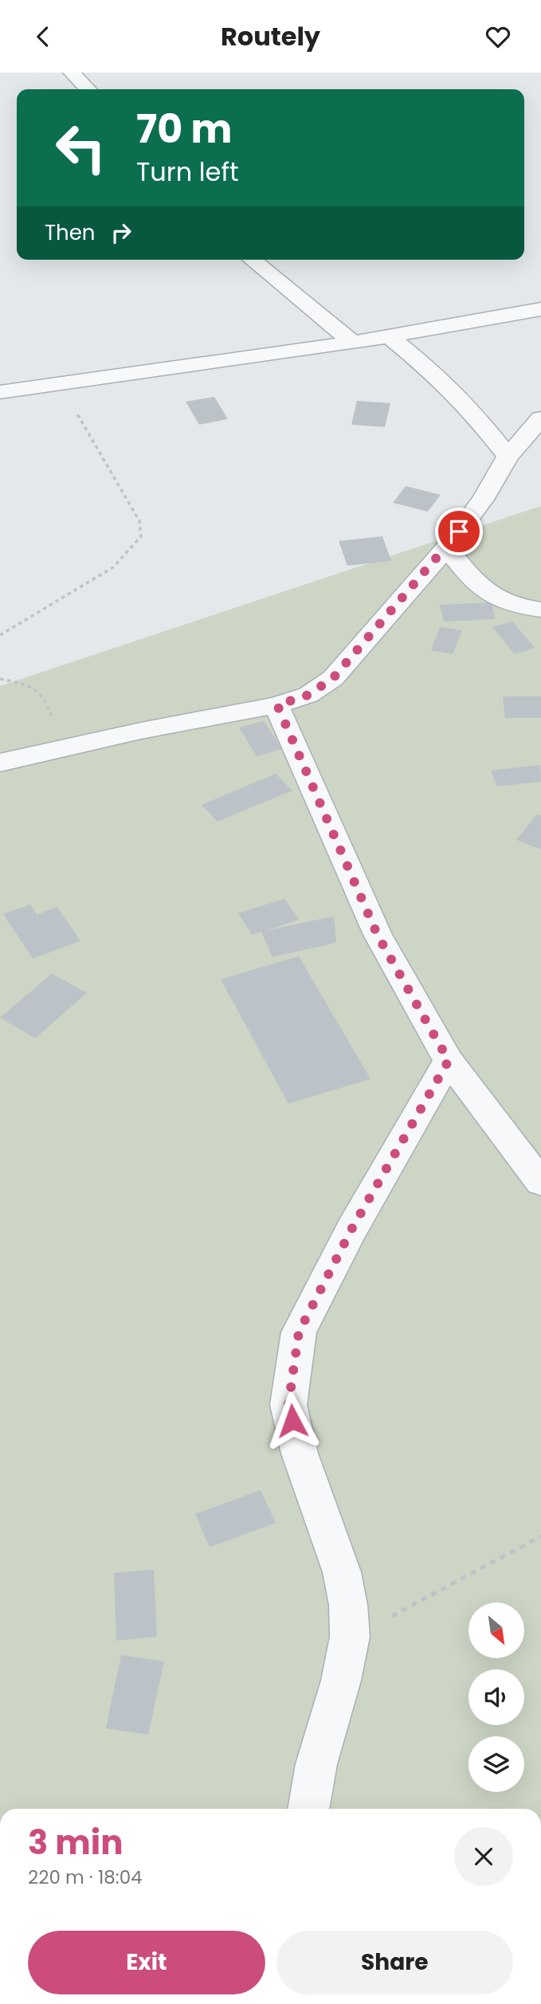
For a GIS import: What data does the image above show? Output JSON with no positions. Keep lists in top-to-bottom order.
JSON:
{
  "north": "bottom right",
  "page": {
    "header": "Routely",
    "turn": ["70 m", "Turn left"],
    "then": "Then",
    "heading": ["3 min", "220 m · 18:04"],
    "buttons": ["Exit", "Share"]
  }
}
